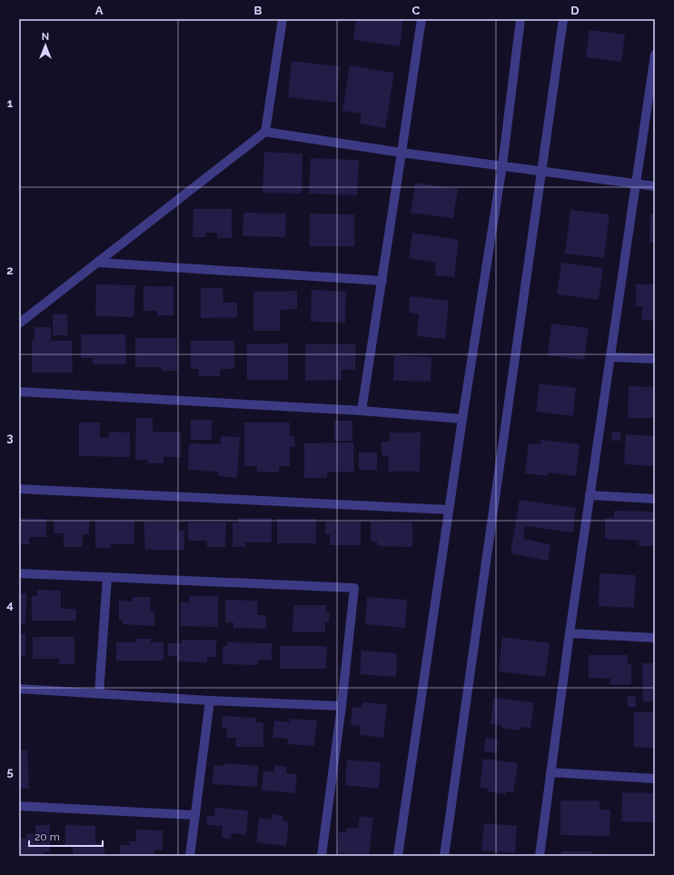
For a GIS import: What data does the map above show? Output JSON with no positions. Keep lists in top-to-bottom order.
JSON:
{
  "scale_bar": "20 m",
  "north": "top",
  "grid": {
    "columns": [
      "A",
      "B",
      "C",
      "D"
    ],
    "rows": [
      "1",
      "2",
      "3",
      "4",
      "5"
    ]
  }
}
